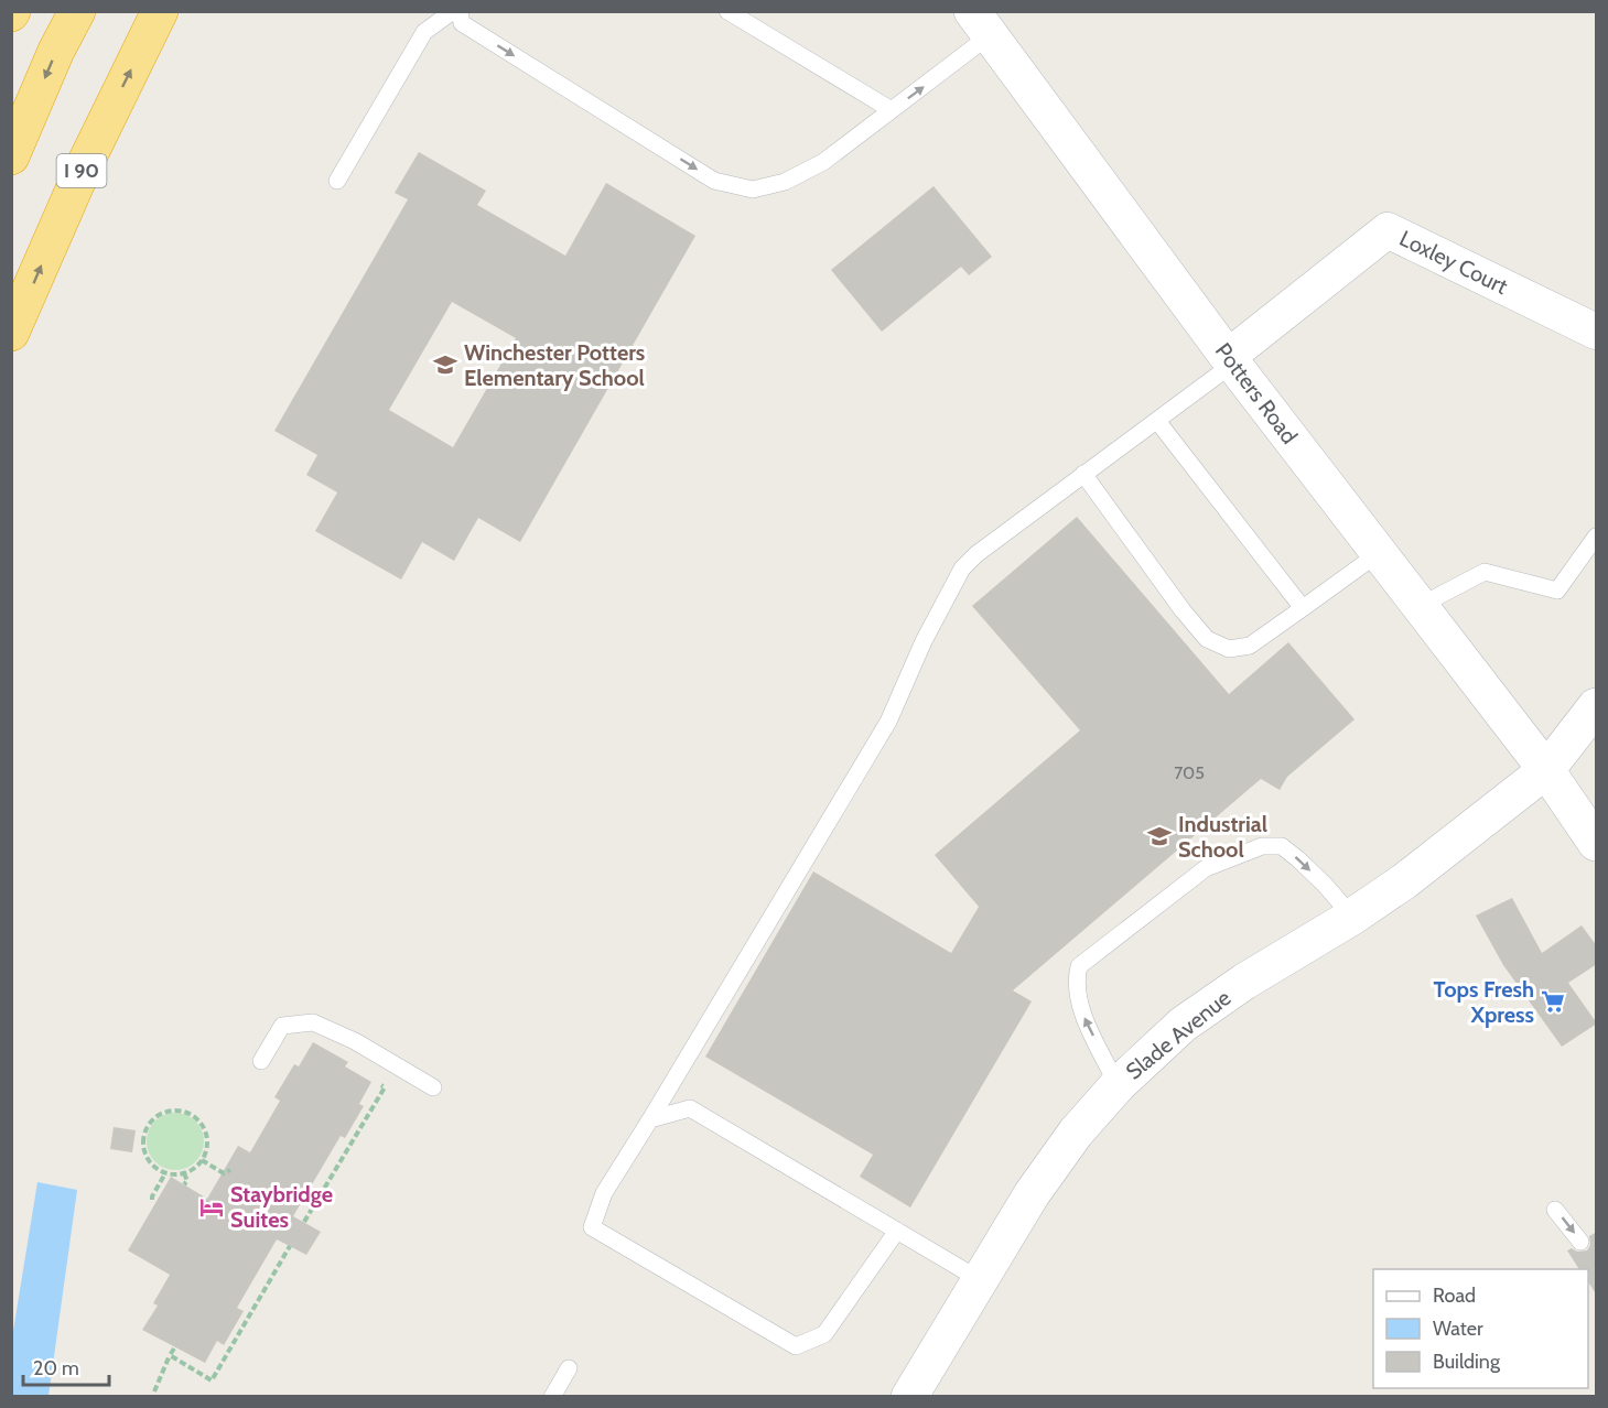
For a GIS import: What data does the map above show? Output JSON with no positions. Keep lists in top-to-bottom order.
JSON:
{
  "streets": {
    "highway": ["I 90"],
    "street": ["Loxley Court", "Potters Road", "Slade Avenue"]
  },
  "crossings": [
    ["Loxley Court", "Potters Road"],
    ["Potters Road", "Slade Avenue"]
  ],
  "places": {
    "school or university": ["Winchester Potters Elementary School", "Industrial School"],
    "supermarket": ["Tops Fresh Xpress"],
    "hotel": ["Staybridge Suites"]
  },
  "house_numbers": ["705"],
  "legend": ["Road", "Water", "Building"],
  "scale_bar": "20 m"
}
